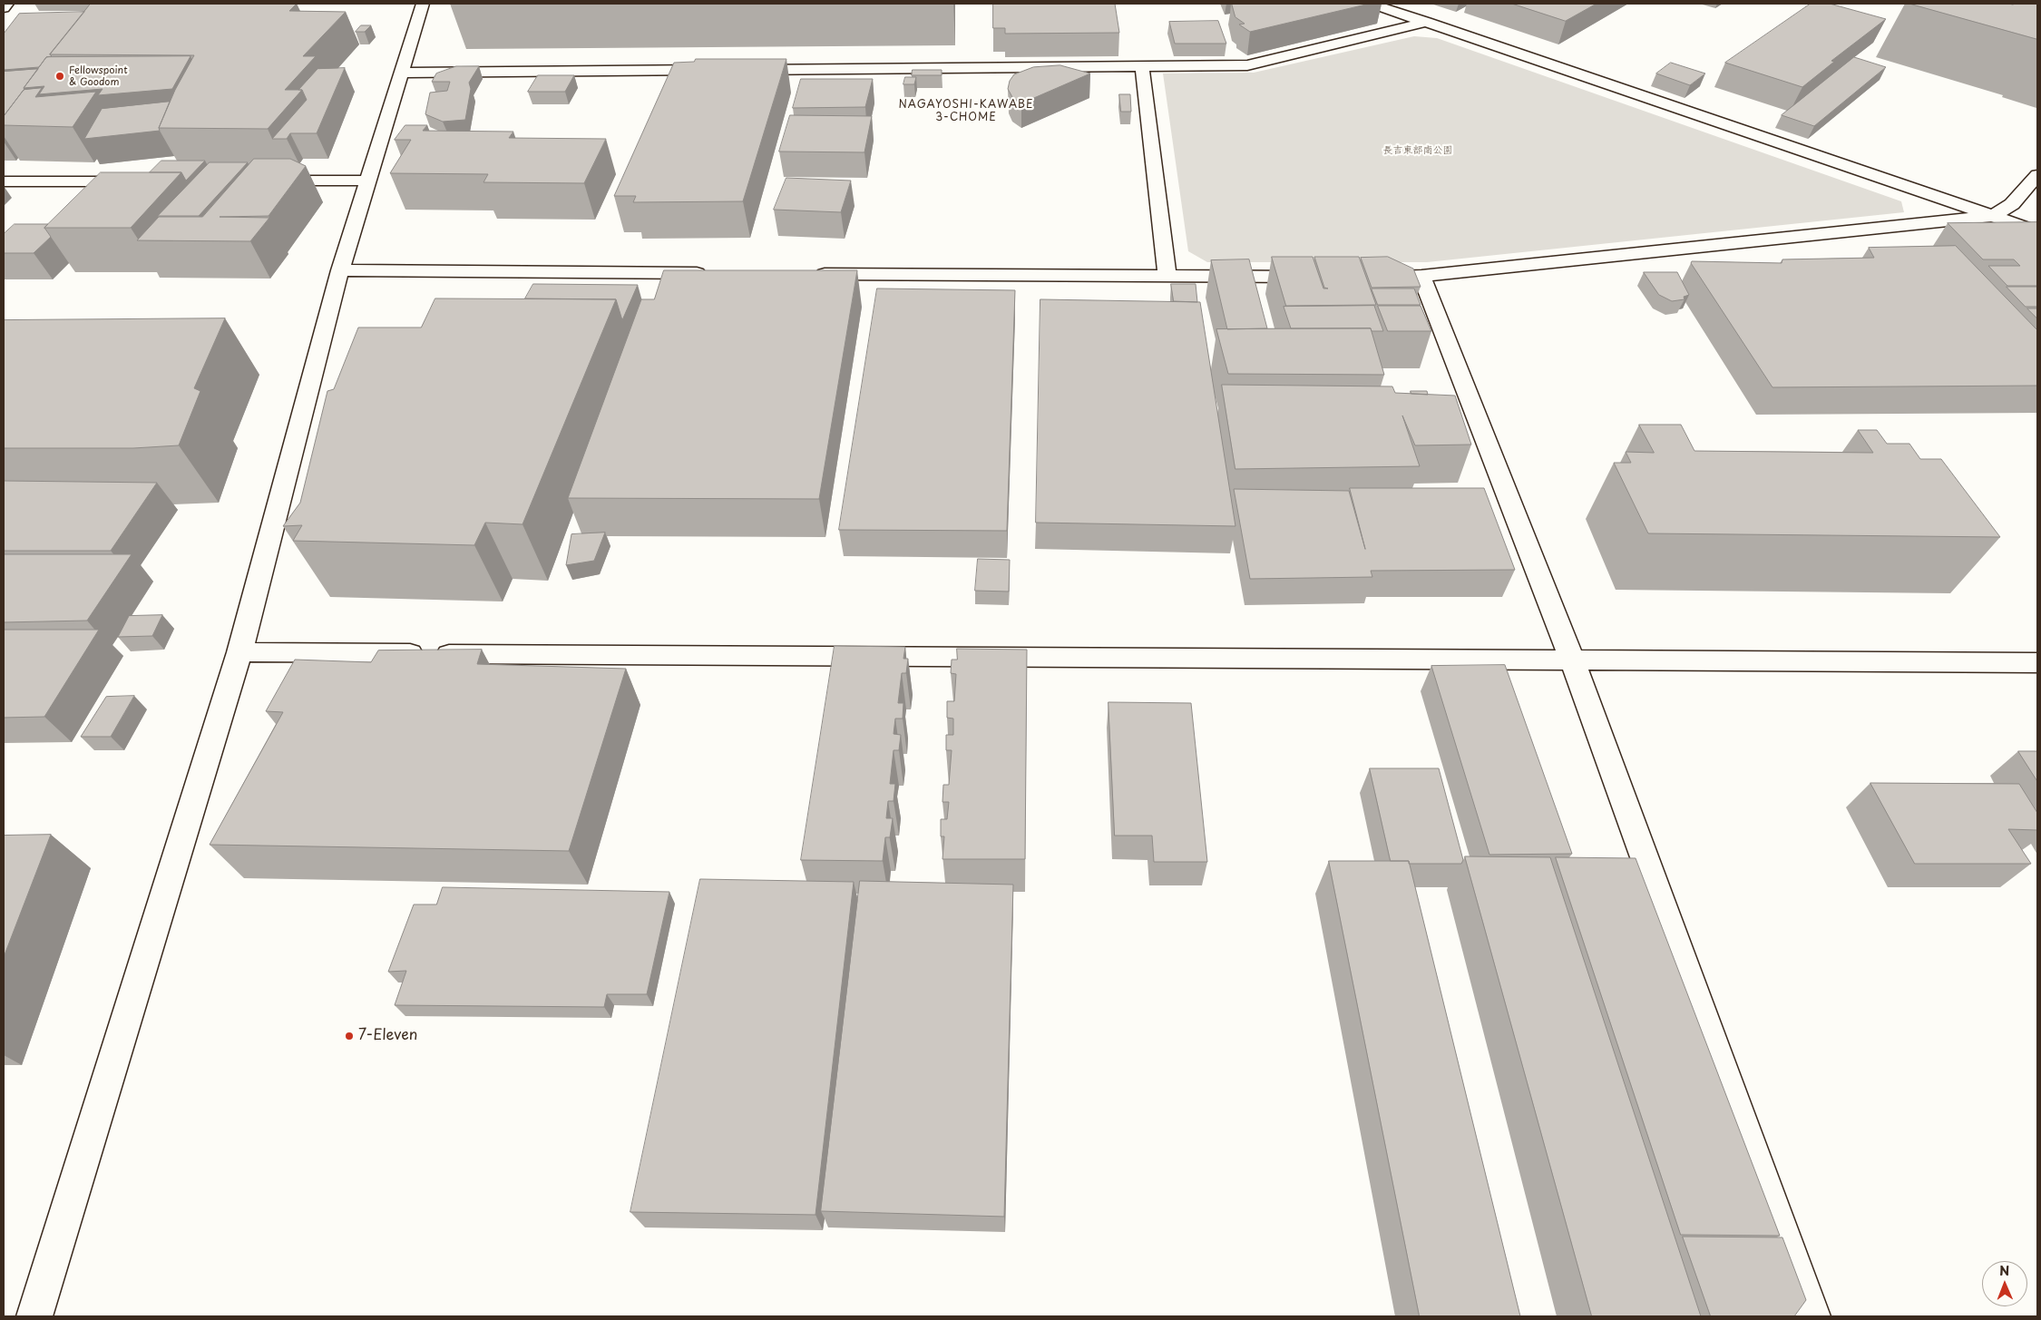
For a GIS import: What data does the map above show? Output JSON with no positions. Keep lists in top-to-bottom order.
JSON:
{
  "districts": ["NAGAYOSHI-KAWABE 3-CHOME"],
  "parks": ["長吉東部南公園"],
  "places": ["Fellowspoint & Goodom", "7-Eleven"],
  "north": "top"
}
